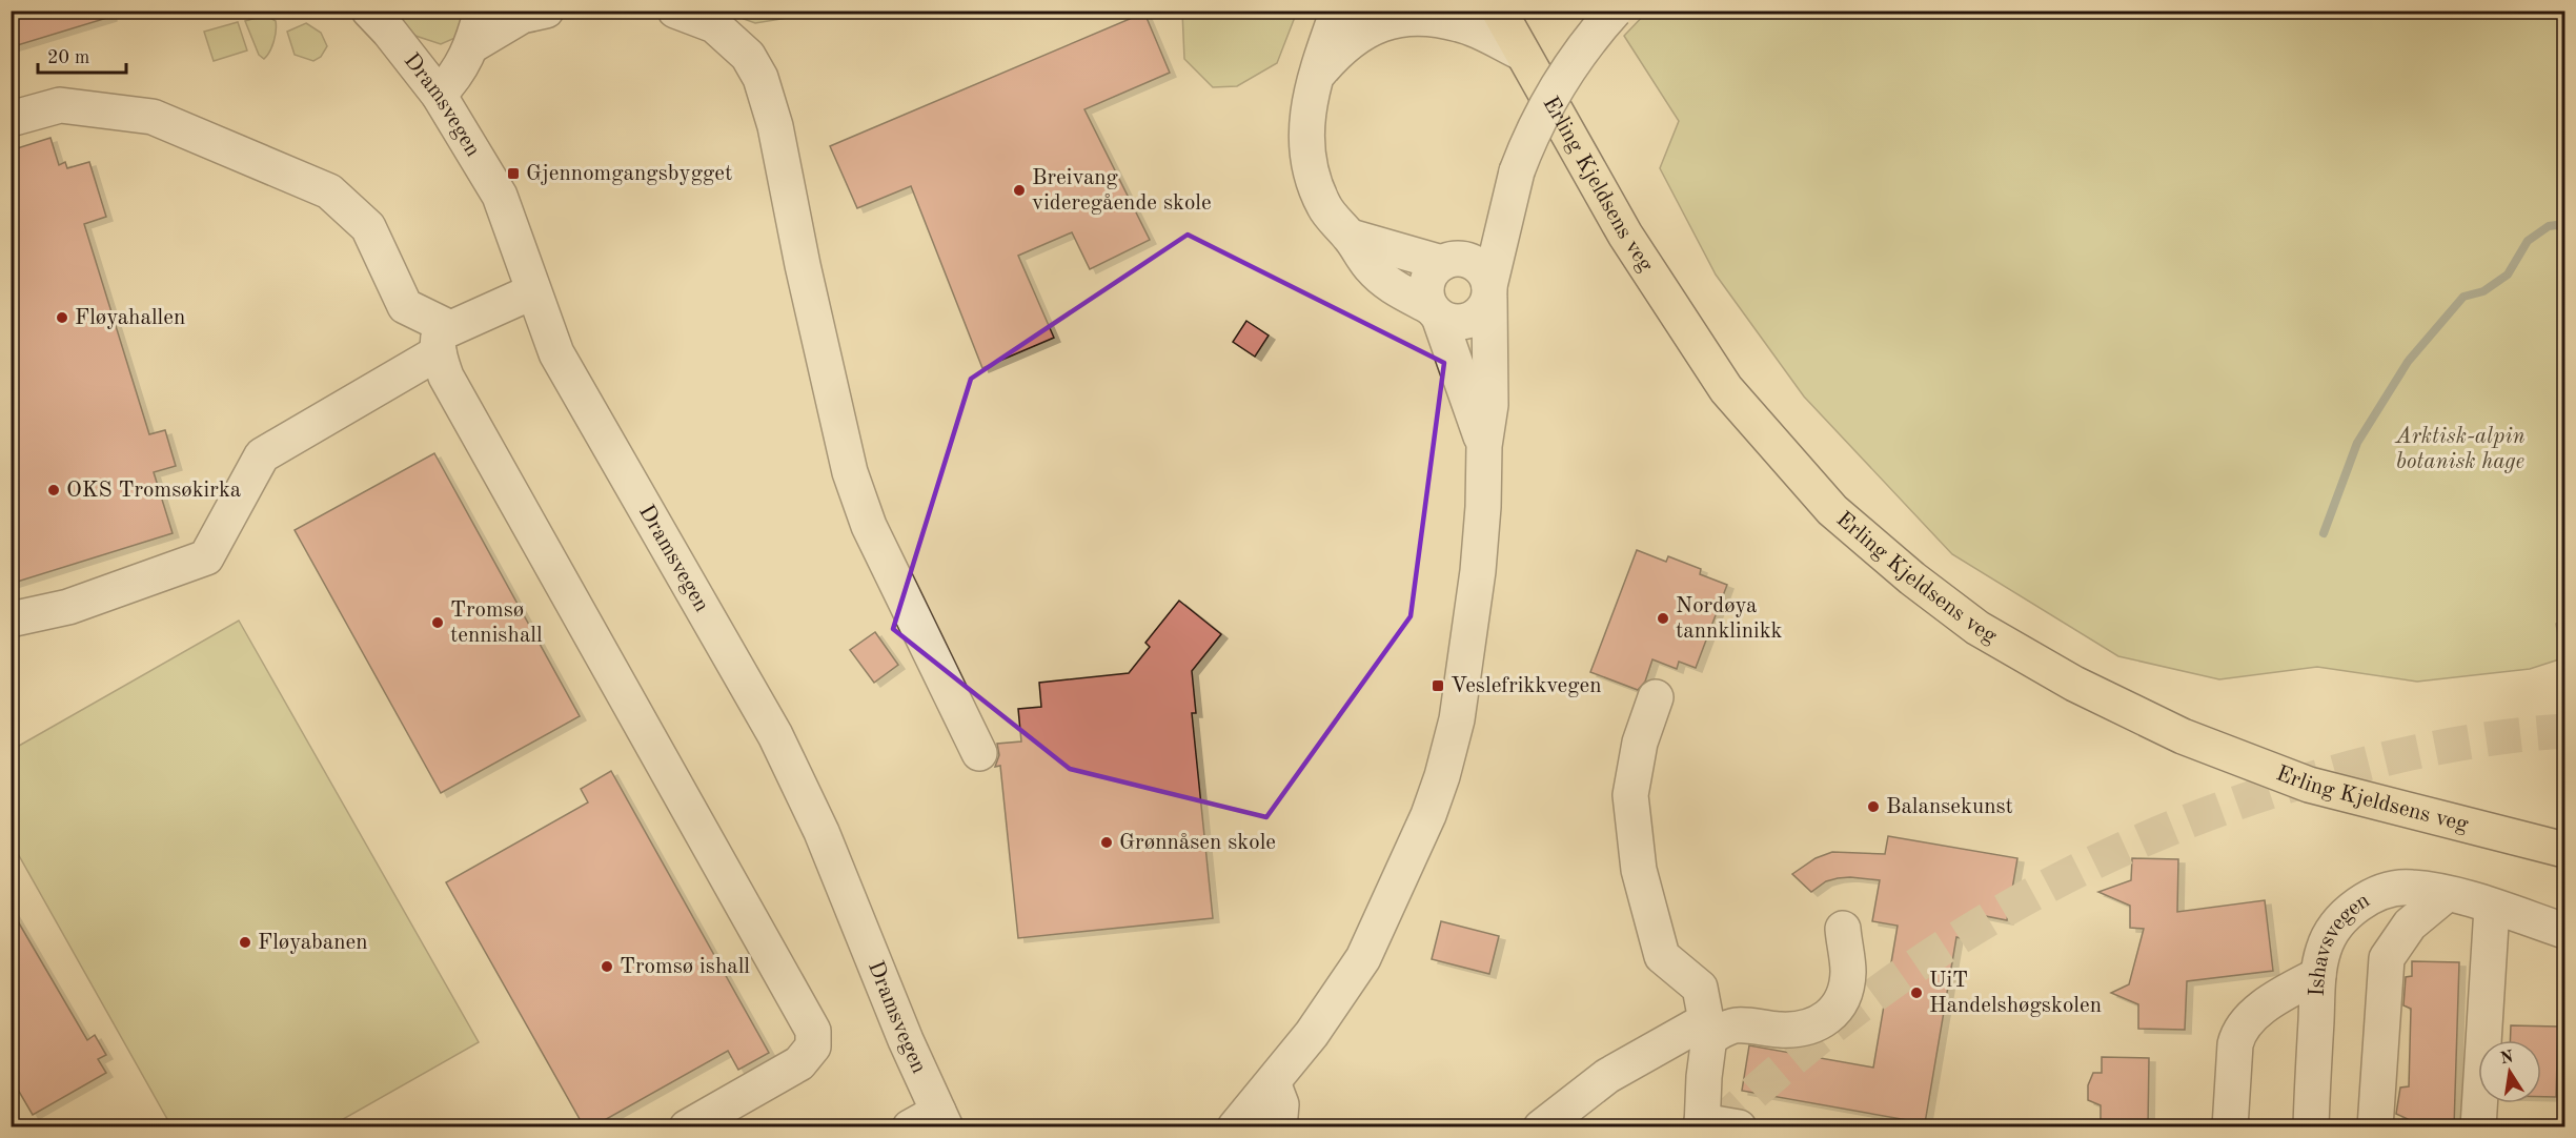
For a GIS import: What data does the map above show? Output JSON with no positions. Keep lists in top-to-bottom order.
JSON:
{
  "streets": {
    "highway": ["Erling Kjeldsens veg"],
    "street": ["Dramsvegen", "Ishavsvegen"]
  },
  "parks": ["Arktisk-alpin botanisk hage"],
  "places": {
    "transit": ["Gjennomgangsbygget", "Veslefrikkvegen"],
    "other": [
      "Breivang videregående skole",
      "Fløyahallen",
      "OKS Tromsøkirka",
      "Nordøya tannklinikk",
      "Tromsø tennishall",
      "Balansekunst",
      "Grønnåsen skole",
      "Fløyabanen",
      "Tromsø ishall",
      "UiT Handelshøgskolen"
    ]
  },
  "scale_bar": "20 m",
  "north": "top"
}
